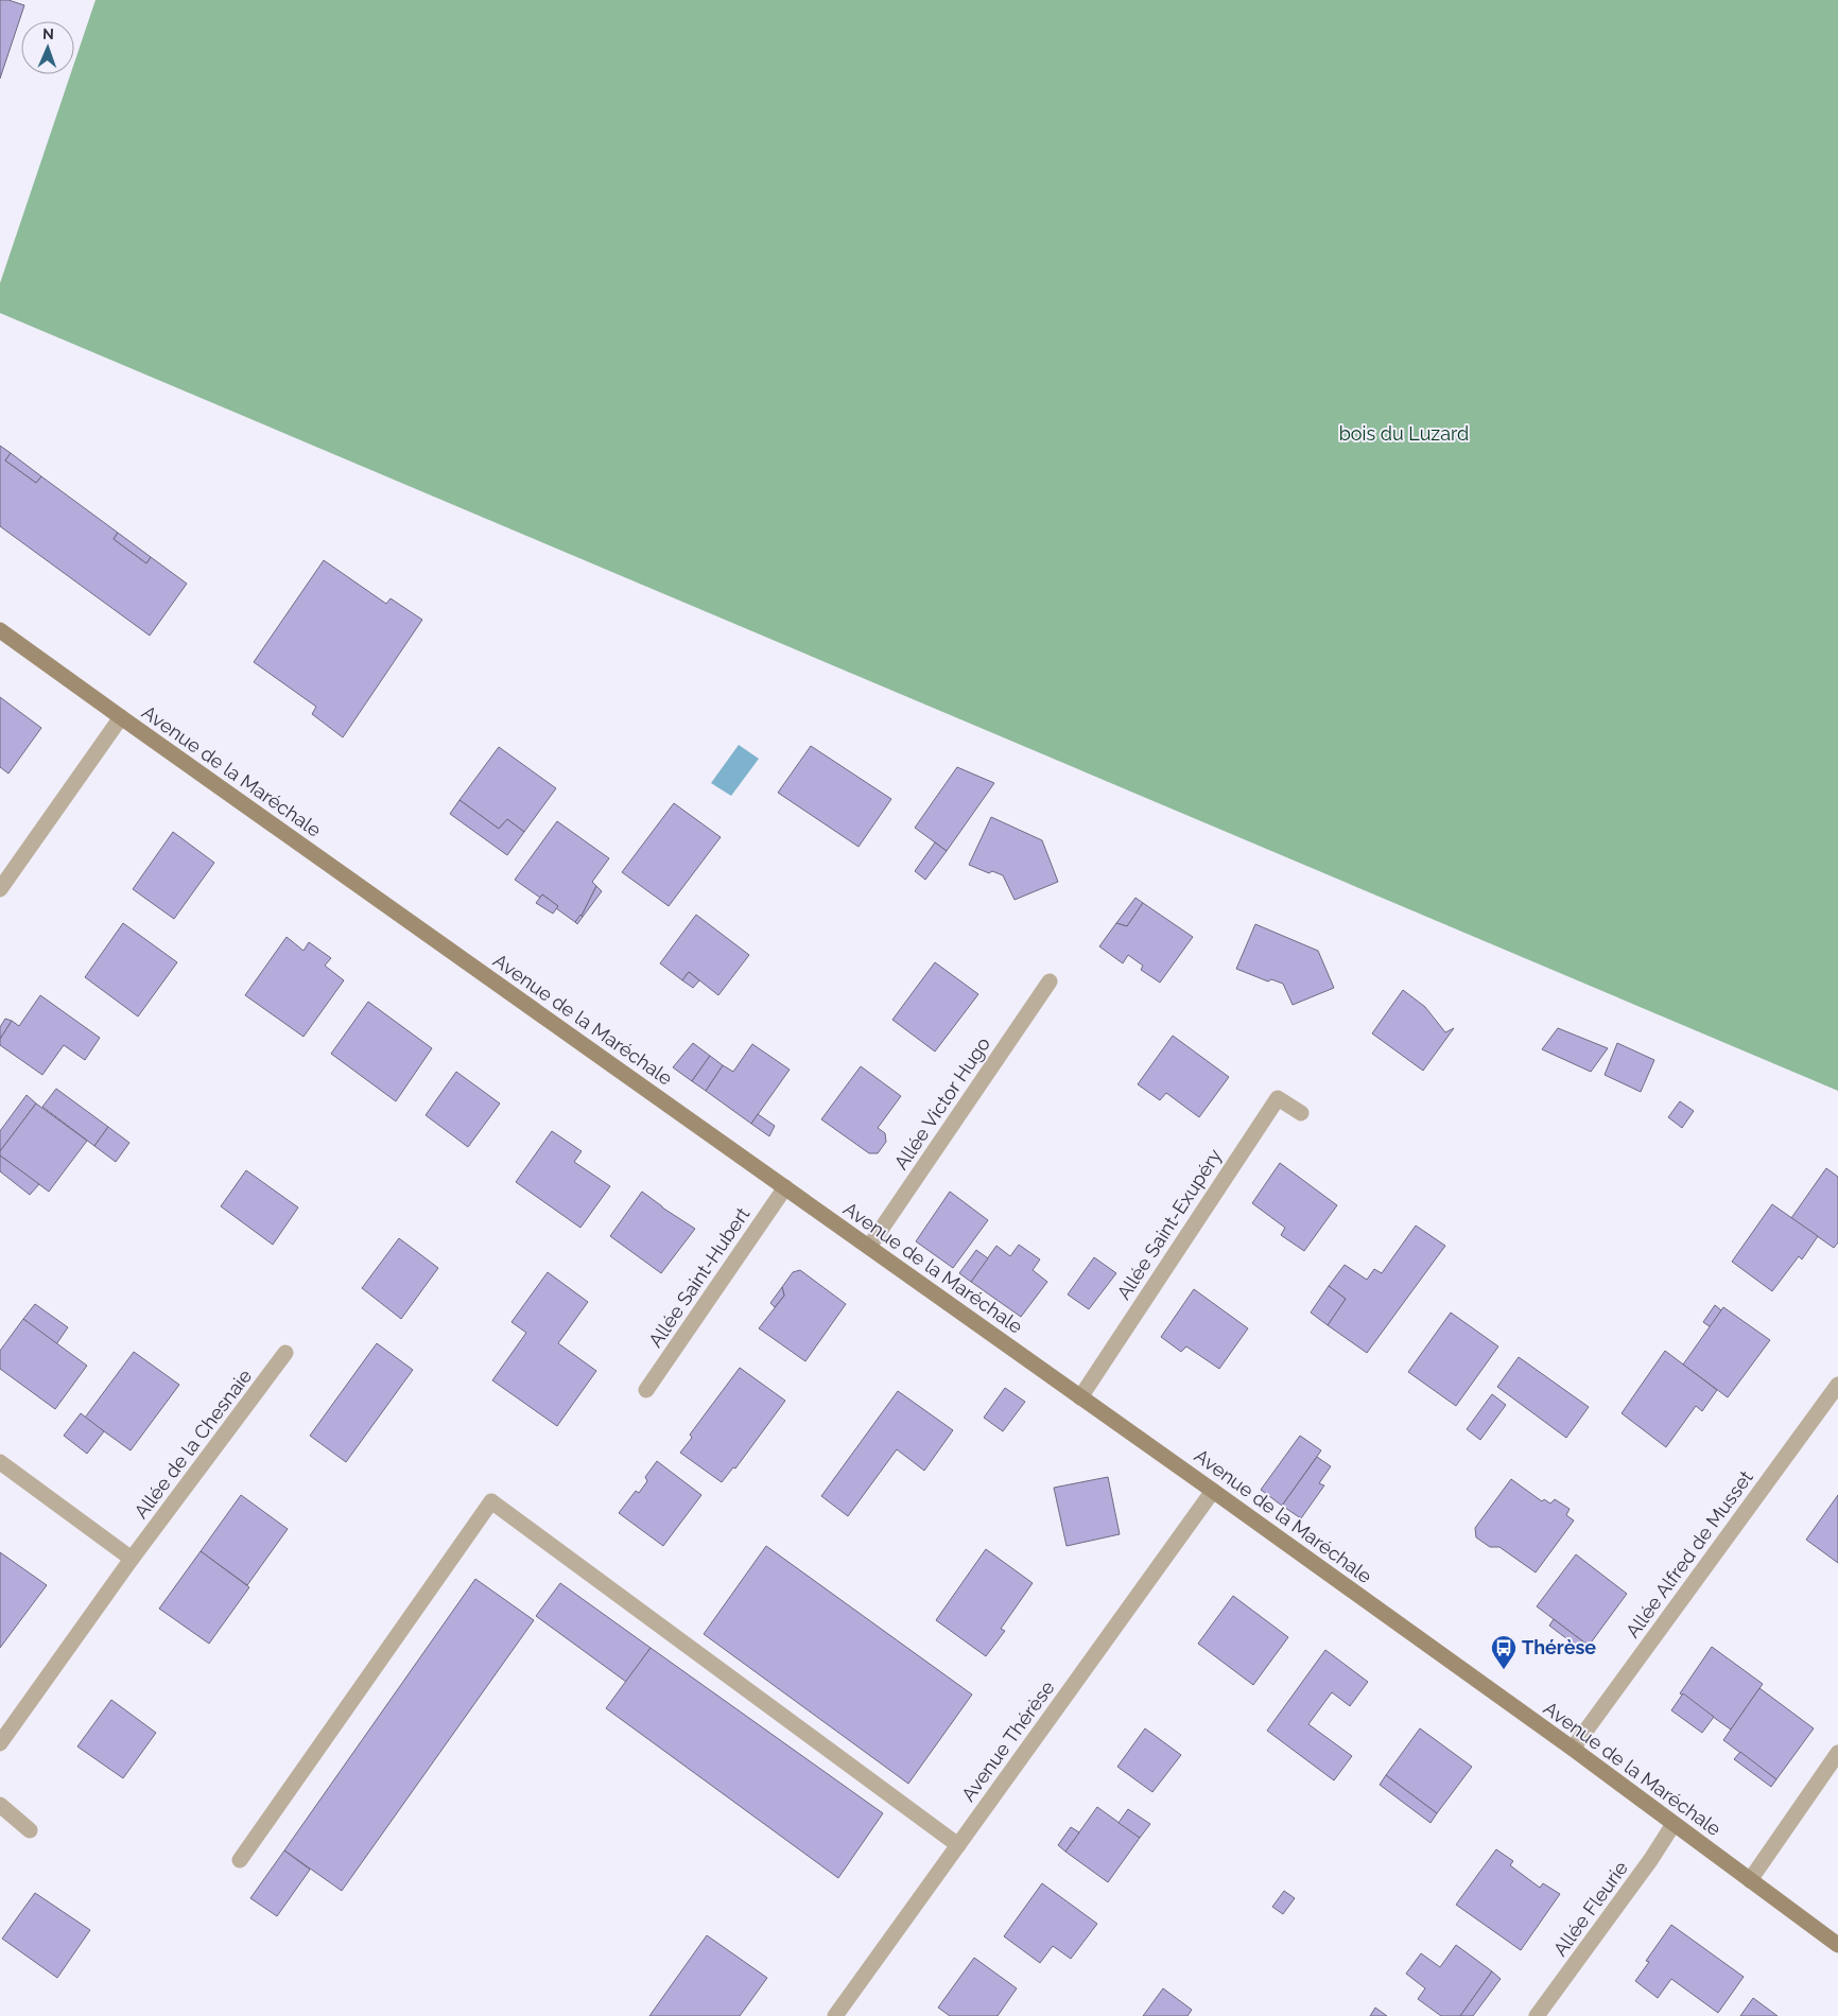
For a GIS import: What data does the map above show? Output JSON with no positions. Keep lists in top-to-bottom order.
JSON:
{
  "streets": {
    "street": [
      "Avenue de la Maréchale",
      "Allée Victor Hugo",
      "Allée Saint-Exupéry",
      "Allée Saint-Hubert",
      "Allée de la Chesnaie",
      "Allée Alfred de Musset",
      "Avenue Thérèse",
      "Allée Fleurie"
    ]
  },
  "crossings": [
    ["Avenue de la Maréchale", "Allée Victor Hugo"],
    ["Avenue de la Maréchale", "Allée Saint-Exupéry"],
    ["Avenue de la Maréchale", "Allée Saint-Hubert"],
    ["Avenue de la Maréchale", "Allée Alfred de Musset"],
    ["Avenue de la Maréchale", "Avenue Thérèse"],
    ["Avenue de la Maréchale", "Allée Fleurie"]
  ],
  "parks": ["bois du Luzard"],
  "places": {
    "bus stop": ["Thérèse"]
  },
  "north": "top"
}
